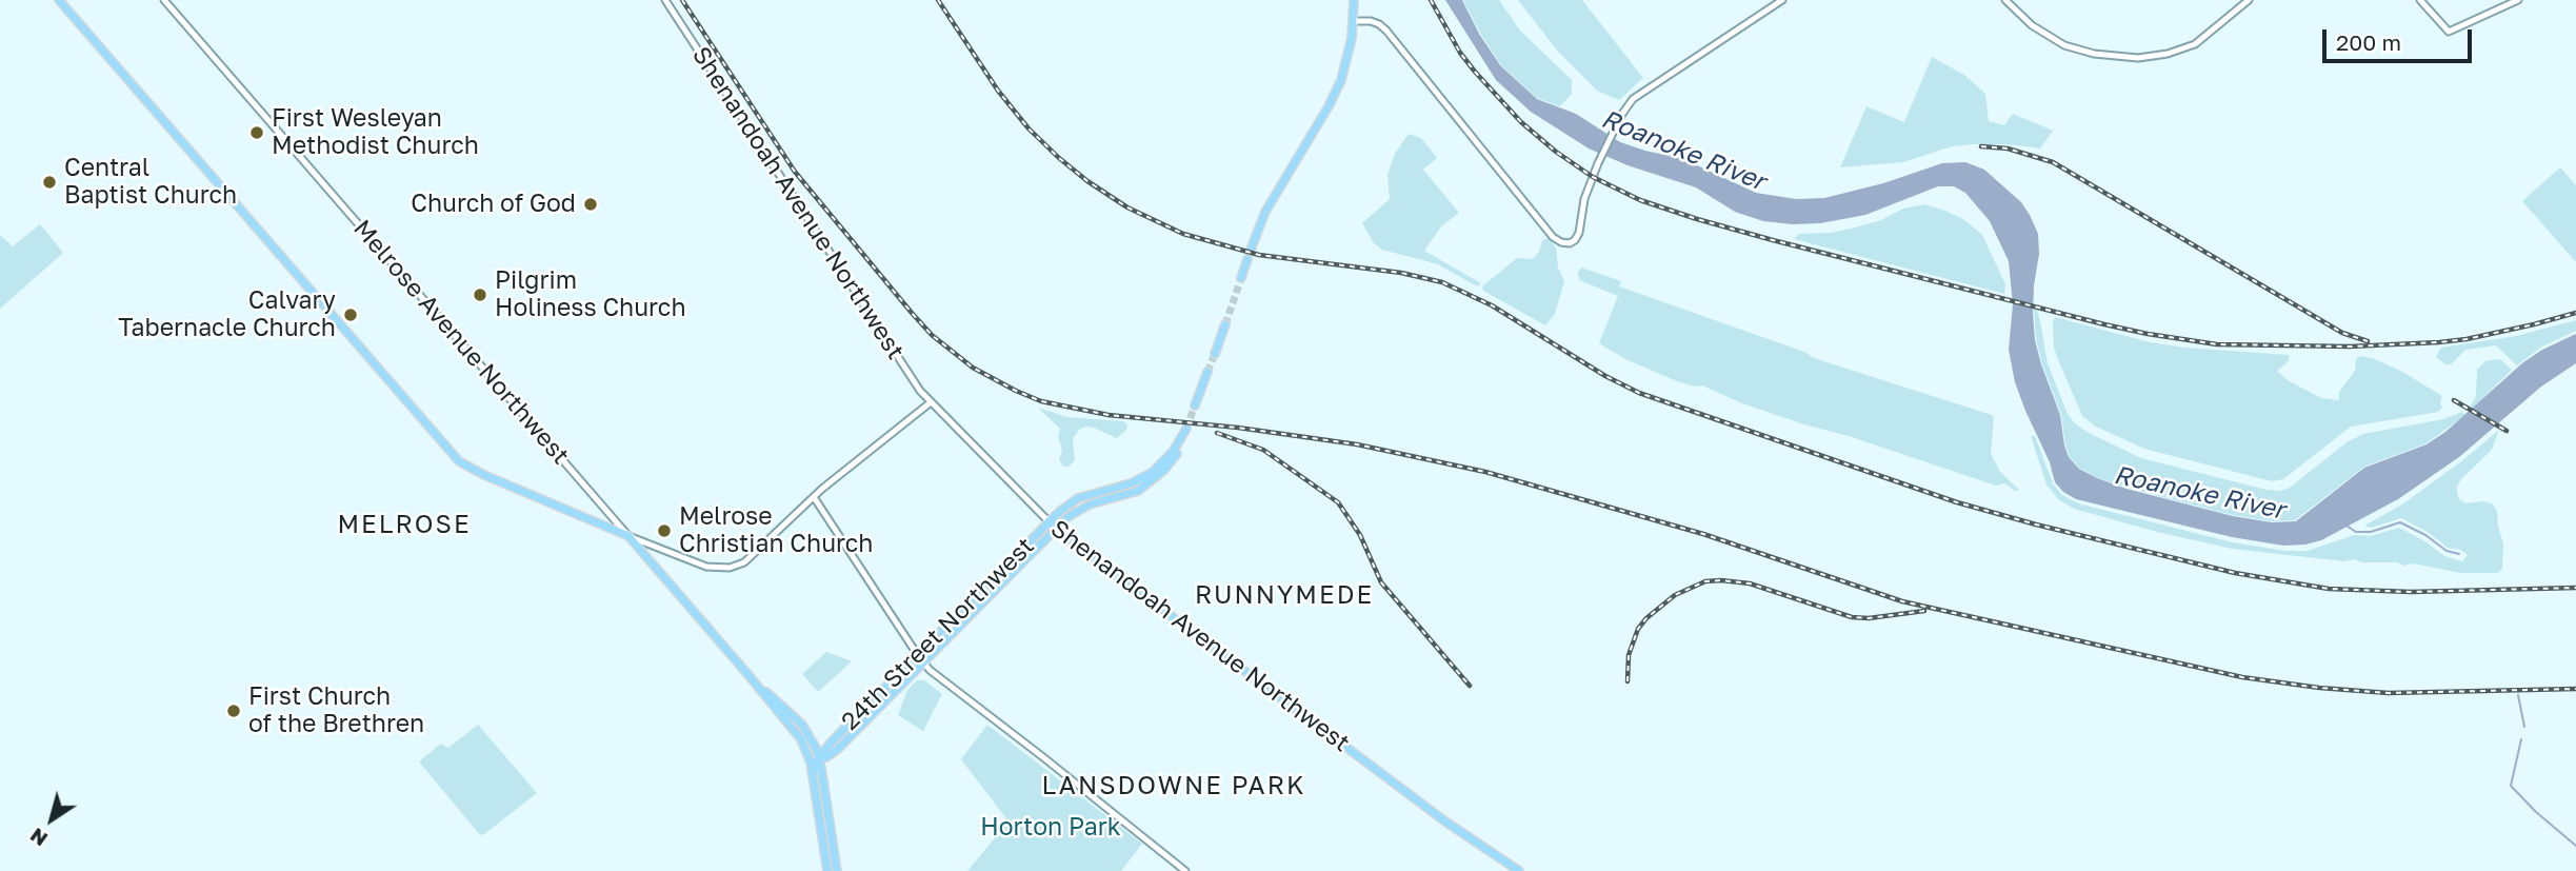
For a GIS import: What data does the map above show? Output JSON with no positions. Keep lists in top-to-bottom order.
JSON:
{
  "streets": {
    "main road": ["Shenandoah Avenue Northwest", "Melrose Avenue Northwest", "24th Street Northwest"]
  },
  "crossings": [
    ["Shenandoah Avenue Northwest", "24th Street Northwest"],
    ["Melrose Avenue Northwest", "24th Street Northwest"]
  ],
  "districts": ["MELROSE", "RUNNYMEDE", "LANSDOWNE PARK"],
  "water": ["Roanoke River"],
  "parks": ["Horton Park"],
  "places": [
    "First Wesleyan Methodist Church",
    "Central Baptist Church",
    "Church of God",
    "Pilgrim Holiness Church",
    "Calvary Tabernacle Church",
    "Melrose Christian Church",
    "First Church of the Brethren"
  ],
  "scale_bar": "200 m",
  "north": "bottom left"
}
